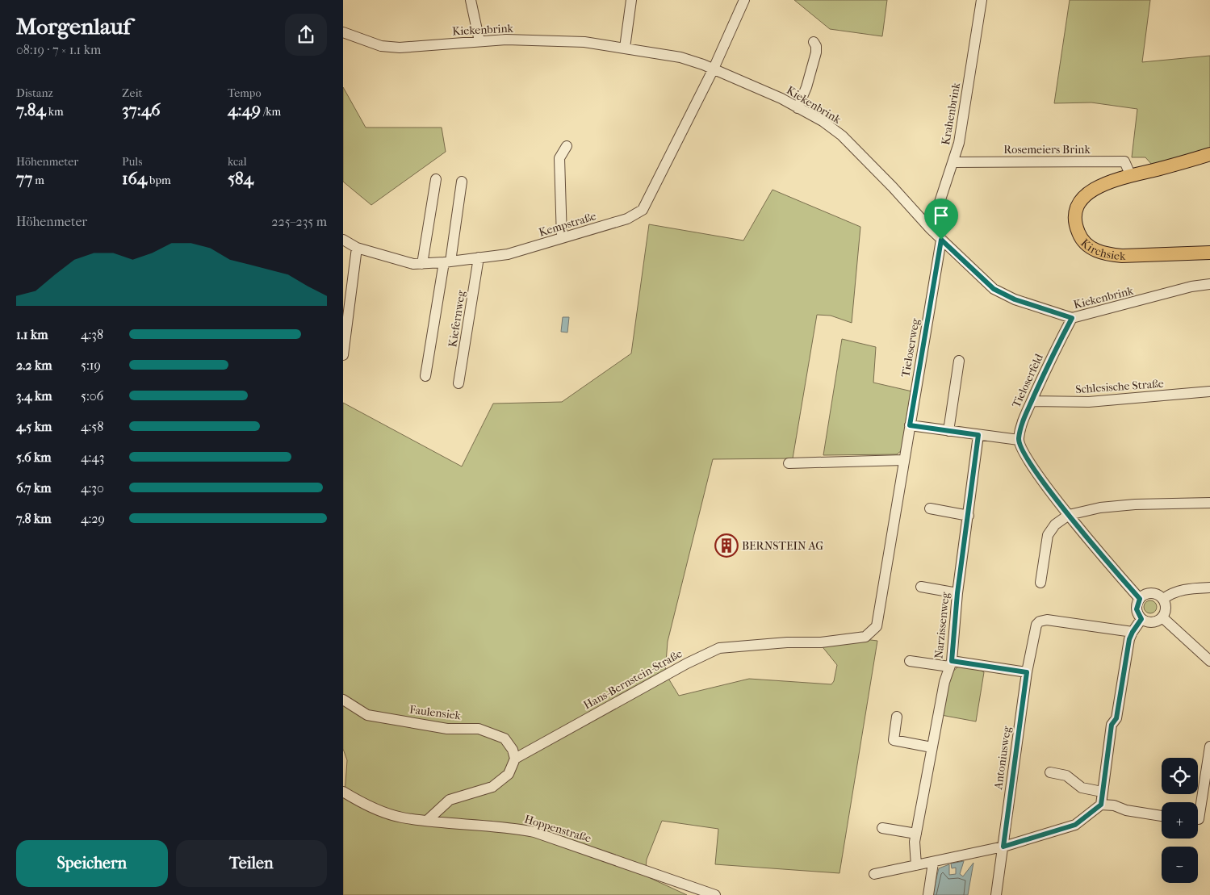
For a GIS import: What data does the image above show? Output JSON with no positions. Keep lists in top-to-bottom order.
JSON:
{
  "streets": {
    "main road": ["Kirchsiek"],
    "street": [
      "Kiekenbrink",
      "Krahenbrink",
      "Rosemeiers Brink",
      "Kempstraße",
      "Kiefernweg",
      "Tieloserweg",
      "Tieloserfeld",
      "Schlesische Straße",
      "Narzissenweg",
      "Hans-Bernstein-Straße",
      "Faulensiek",
      "Antoniusweg",
      "Hoppenstraße"
    ]
  },
  "crossings": [
    ["Kiekenbrink", "Krahenbrink"],
    ["Kiekenbrink", "Kempstraße"],
    ["Kiekenbrink", "Tieloserweg"],
    ["Kiekenbrink", "Tieloserfeld"],
    ["Krahenbrink", "Rosemeiers Brink"],
    ["Rosemeiers Brink", "Kirchsiek"],
    ["Kempstraße", "Kiefernweg"],
    ["Tieloserweg", "Hans-Bernstein-Straße"],
    ["Tieloserfeld", "Schlesische Straße"],
    ["Hans-Bernstein-Straße", "Faulensiek"]
  ],
  "places": {
    "building": ["BERNSTEIN AG"]
  },
  "page": {
    "heading": ["Morgenlauf", "08:19 · 7 × 1.1 km"],
    "stats": [
      ["Distanz", "7.84 km"],
      ["Zeit", "37:46"],
      ["Tempo", "4:49 /km"],
      ["Höhenmeter", "77 m"],
      ["Puls", "164 bpm"],
      ["kcal", "584"]
    ],
    "chart": ["Höhenmeter", "225–235 m"],
    "list": [
      {
        "name": "1.1 km",
        "note": "4:38"
      },
      {
        "name": "2.2 km",
        "note": "5:19"
      },
      {
        "name": "3.4 km",
        "note": "5:06"
      },
      {
        "name": "4.5 km",
        "note": "4:58"
      },
      {
        "name": "5.6 km",
        "note": "4:43"
      },
      {
        "name": "6.7 km",
        "note": "4:30"
      },
      {
        "name": "7.8 km",
        "note": "4:29"
      }
    ],
    "map_buttons": ["+", "−"],
    "buttons": ["Speichern", "Teilen"]
  }
}
